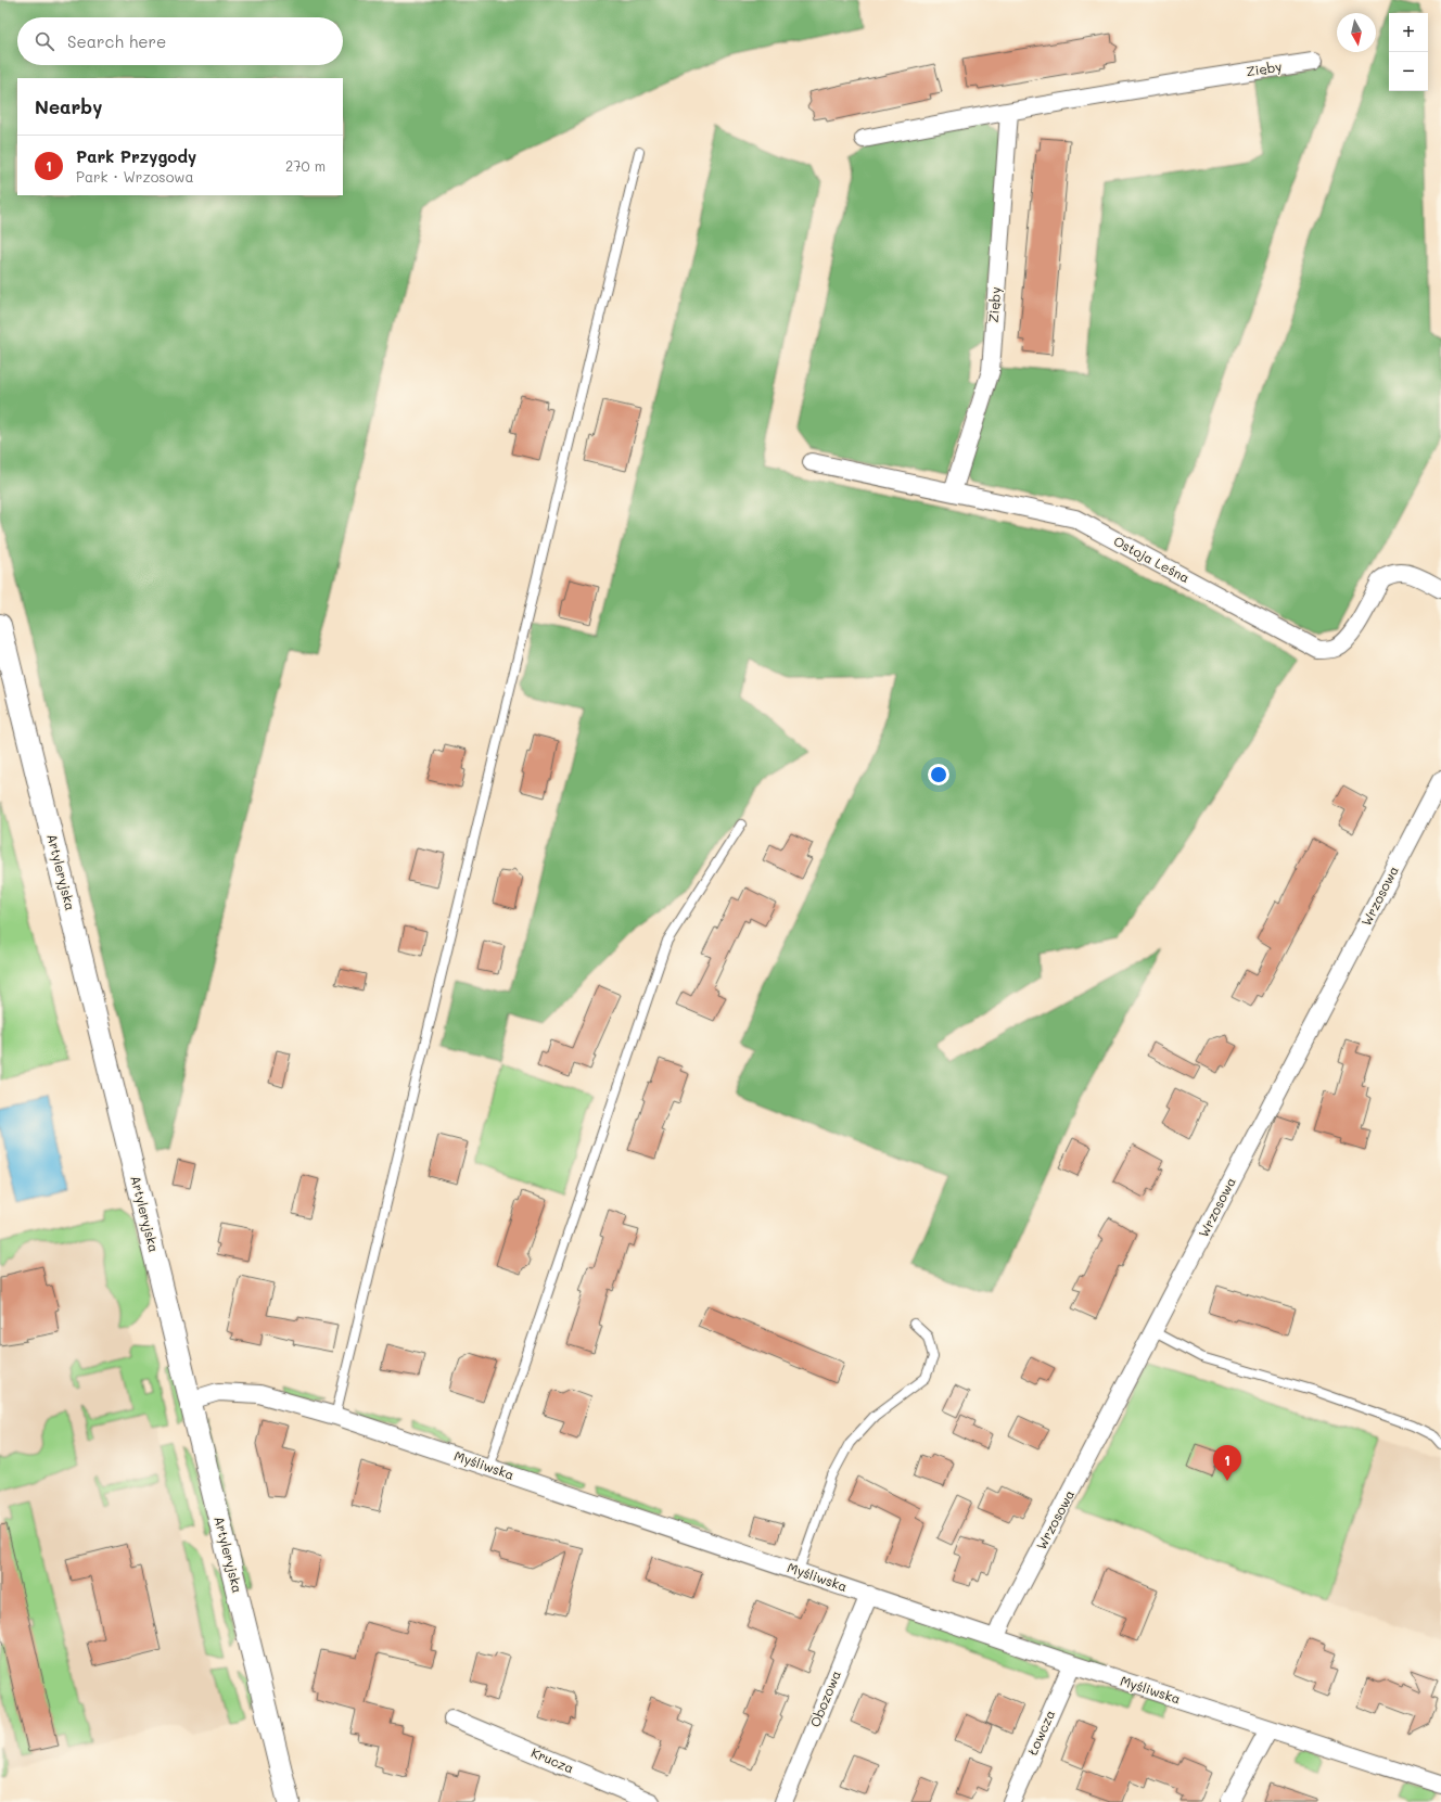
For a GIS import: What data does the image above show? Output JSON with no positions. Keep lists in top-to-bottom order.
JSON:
{
  "streets": {
    "street": [
      "Zięby",
      "Ostoja Leśna",
      "Artyleryjska",
      "Wrzosowa",
      "Myśliwska",
      "Obozowa",
      "Łowcza",
      "Krucza"
    ]
  },
  "crossings": [
    ["Zięby", "Ostoja Leśna"],
    ["Artyleryjska", "Myśliwska"],
    ["Wrzosowa", "Myśliwska"],
    ["Myśliwska", "Obozowa"],
    ["Myśliwska", "Łowcza"]
  ],
  "north": "bottom",
  "page": {
    "map_buttons": ["+", "−"],
    "search": "Search here",
    "heading": "Nearby",
    "list": [
      {
        "mark": "1",
        "name": "Park Przygody",
        "note": "Park · Wrzosowa",
        "value": "270 m"
      }
    ],
    "pins": "1"
  }
}
